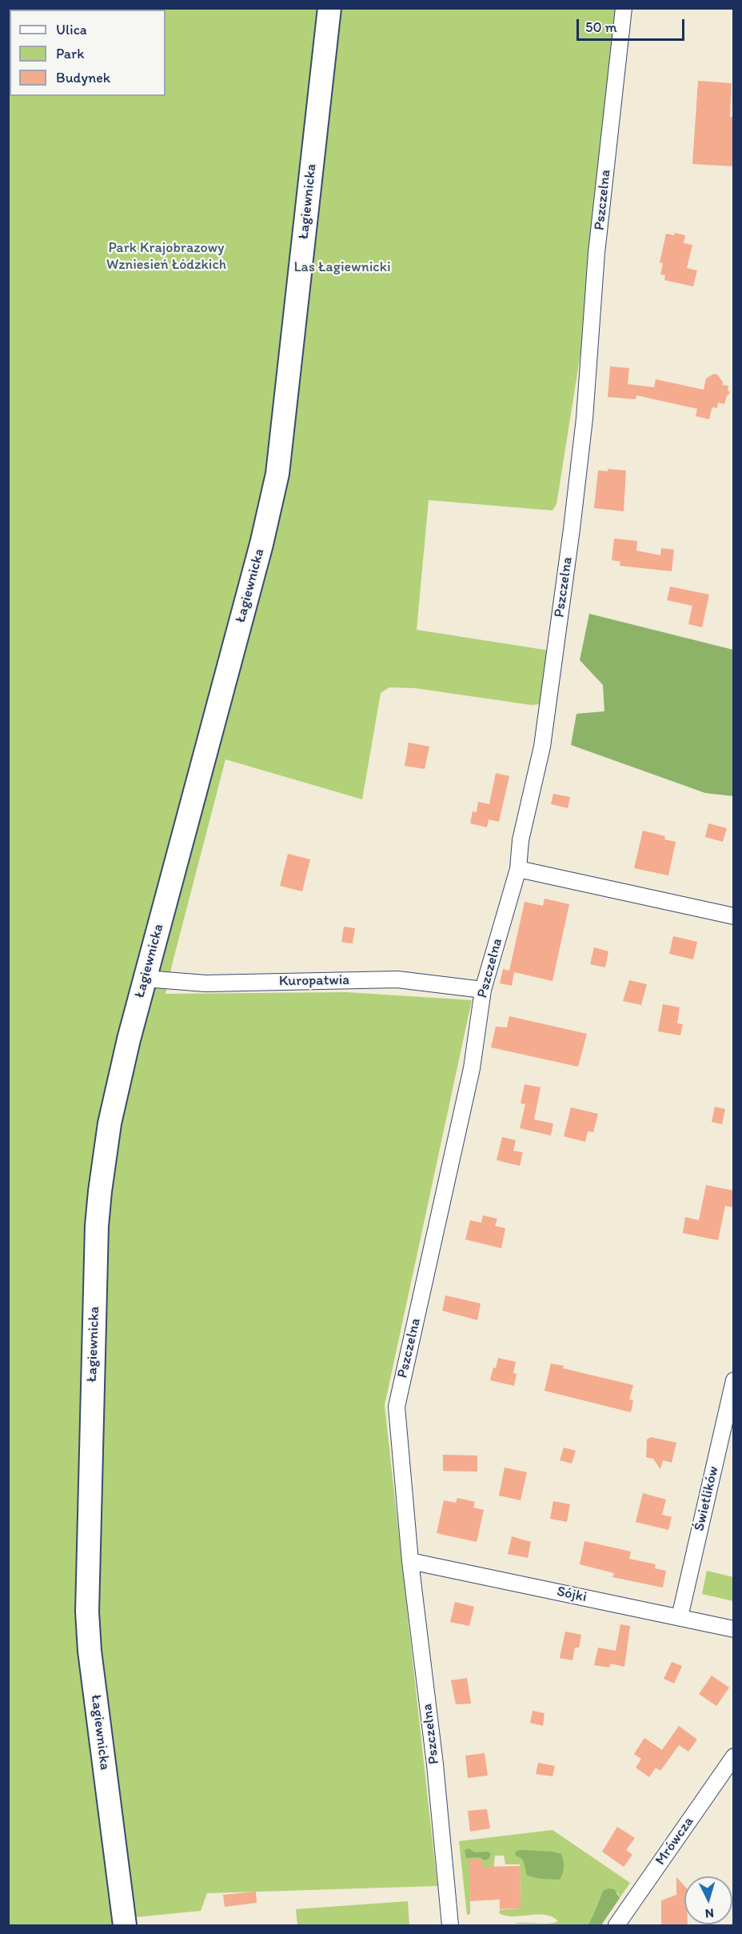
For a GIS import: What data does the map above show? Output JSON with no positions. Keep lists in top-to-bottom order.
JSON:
{
  "streets": {
    "street": [
      "Pszczelna",
      "Łagiewnicka",
      "Kuropatwia",
      "Świetlików",
      "Sójki",
      "Mrówcza"
    ]
  },
  "crossings": [
    ["Pszczelna", "Kuropatwia"],
    ["Pszczelna", "Sójki"],
    ["Łagiewnicka", "Kuropatwia"],
    ["Świetlików", "Sójki"]
  ],
  "parks": ["Park Krajobrazowy Wzniesień Łódzkich", "Las Łagiewnicki"],
  "legend": ["Ulica", "Park", "Budynek"],
  "scale_bar": "50 m",
  "north": "bottom"
}
